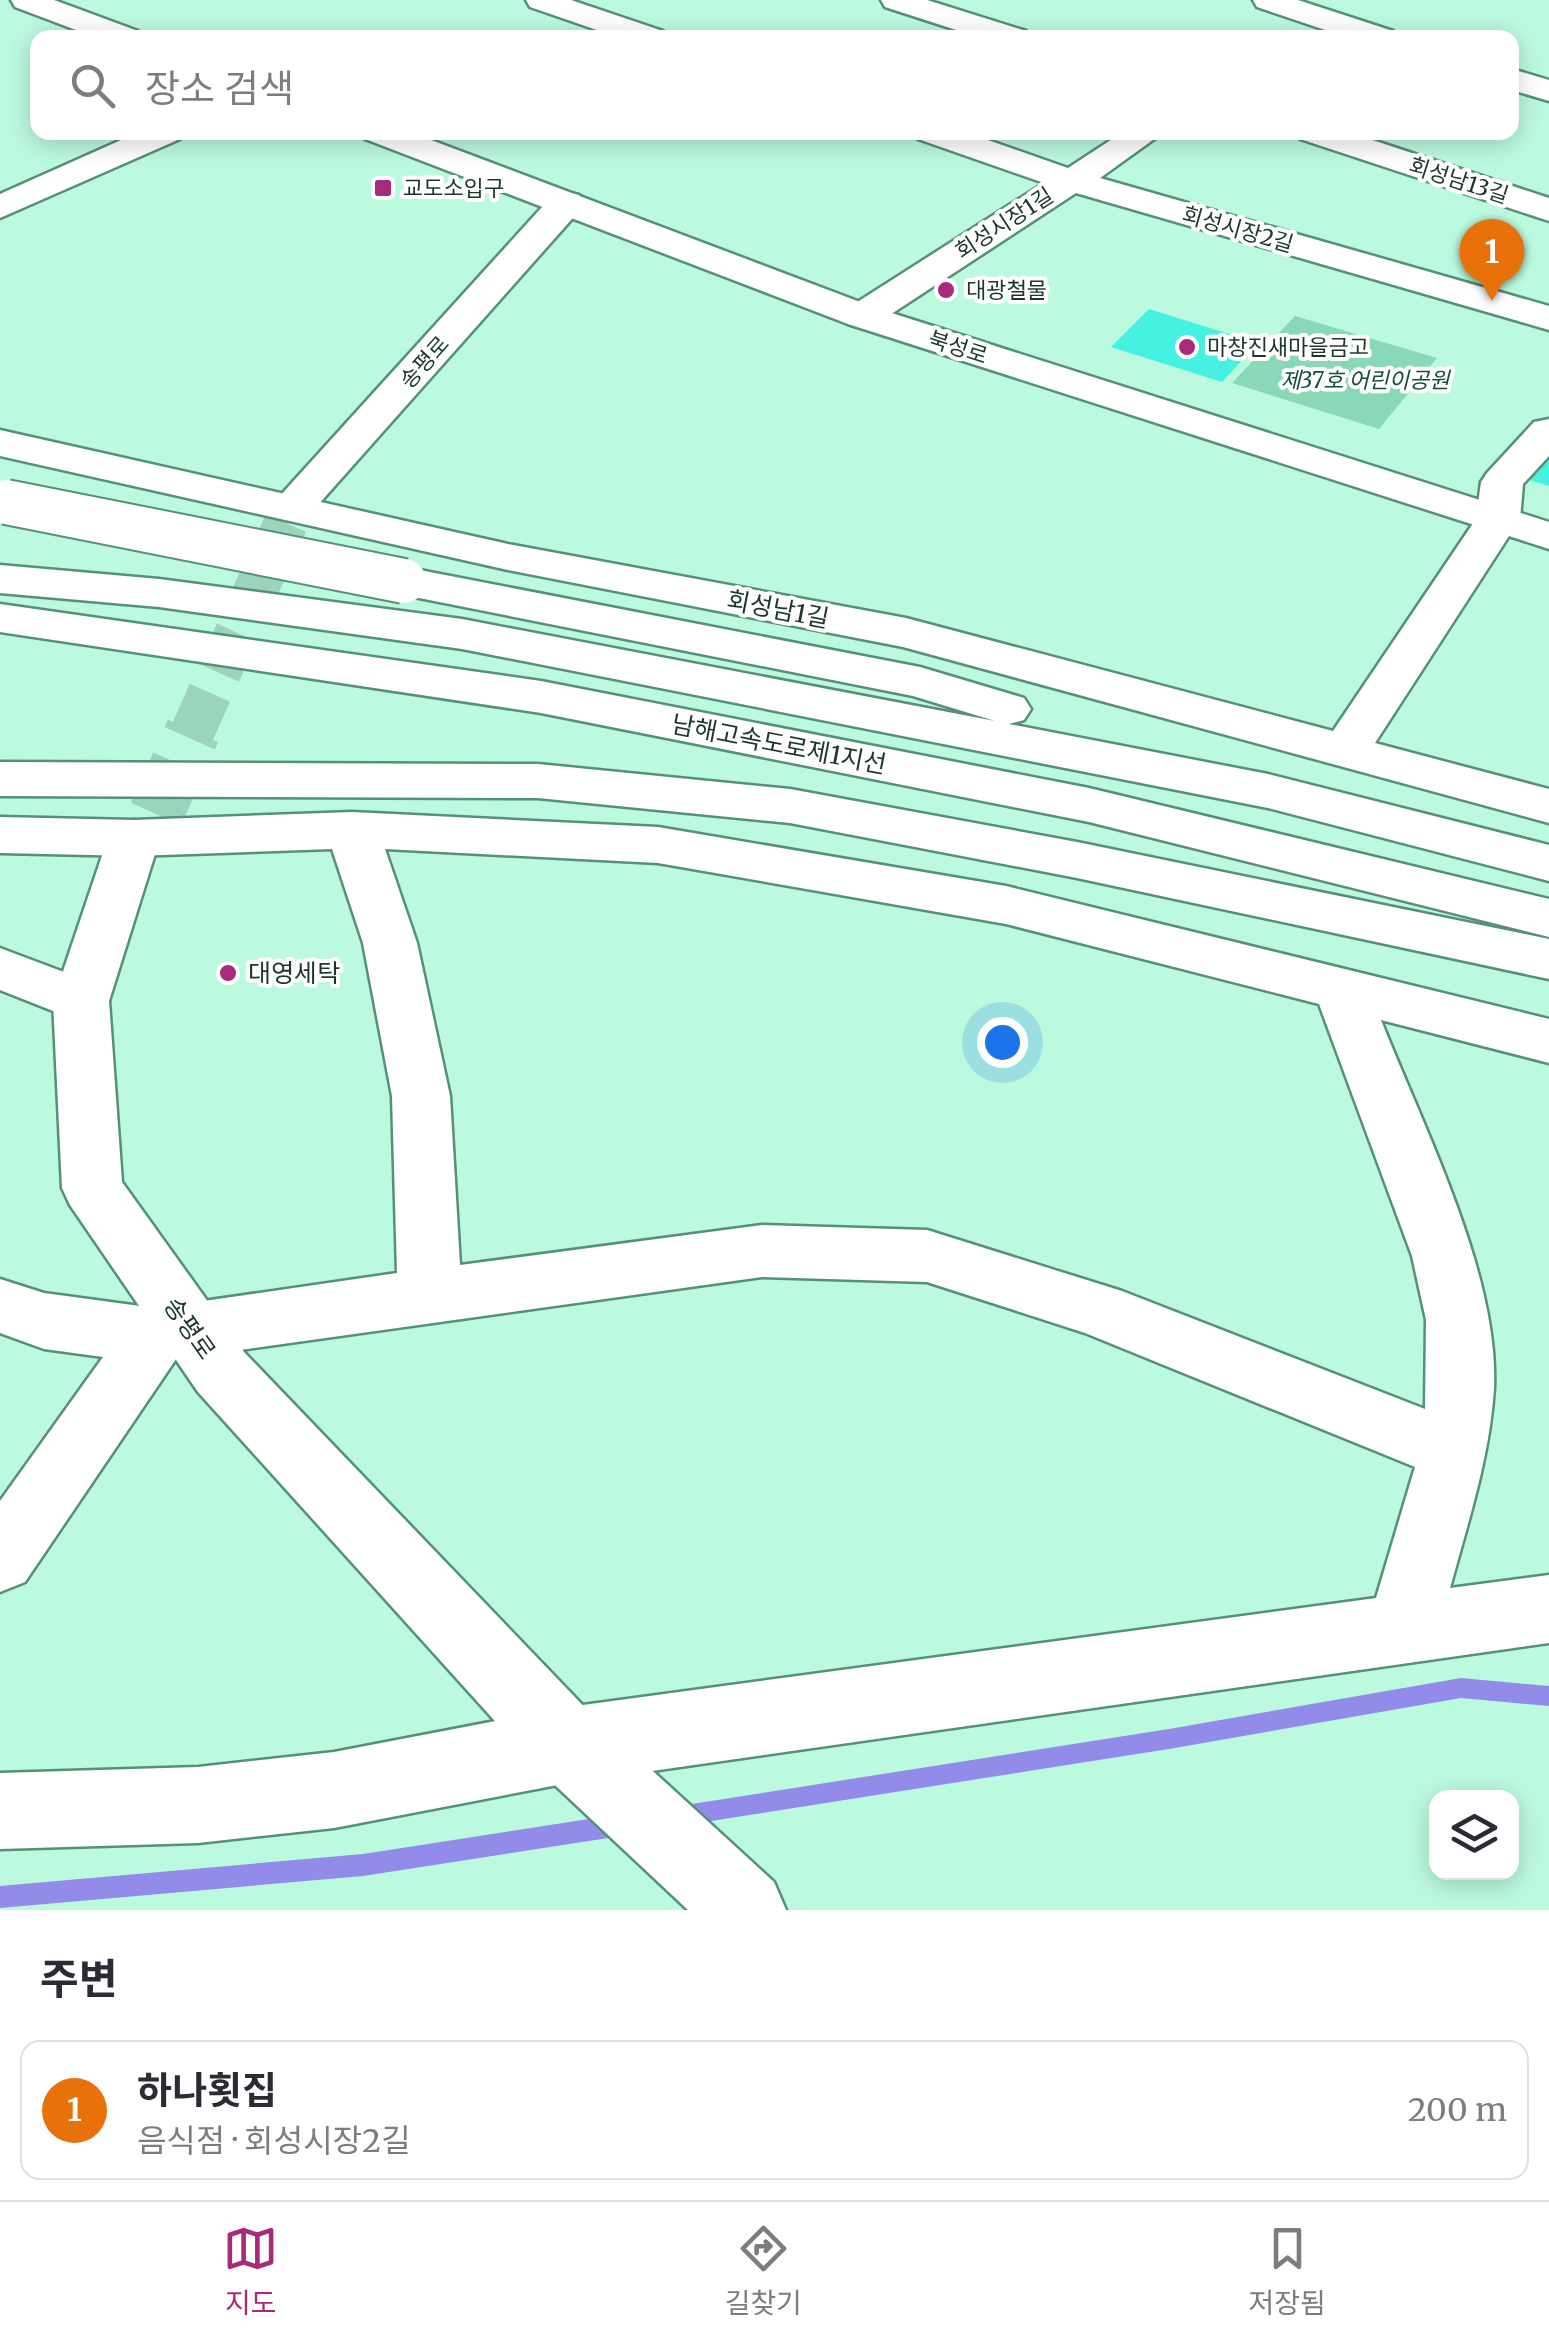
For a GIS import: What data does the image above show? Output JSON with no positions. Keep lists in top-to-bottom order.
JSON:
{
  "streets": {
    "main road": [
      "회성남13길",
      "회성시장1길",
      "회성시장2길",
      "북성로",
      "송평로",
      "회성남1길",
      "남해고속도로제1지선"
    ]
  },
  "crossings": [
    ["회성시장1길", "회성시장2길"],
    ["회성시장1길", "북성로"],
    ["북성로", "송평로"],
    ["송평로", "회성남1길"]
  ],
  "parks": ["제37호 어린이공원"],
  "places": {
    "transit": ["교도소입구"],
    "other": ["대광철물", "마창진새마을금고", "대영세탁"]
  },
  "page": {
    "search": "장소 검색",
    "pins": "1",
    "heading": "주변",
    "list": [
      {
        "mark": "1",
        "name": "하나횟집",
        "note": "음식점 · 회성시장2길",
        "value": "200 m"
      }
    ],
    "nav": ["지도", "길찾기", "저장됨"]
  }
}
